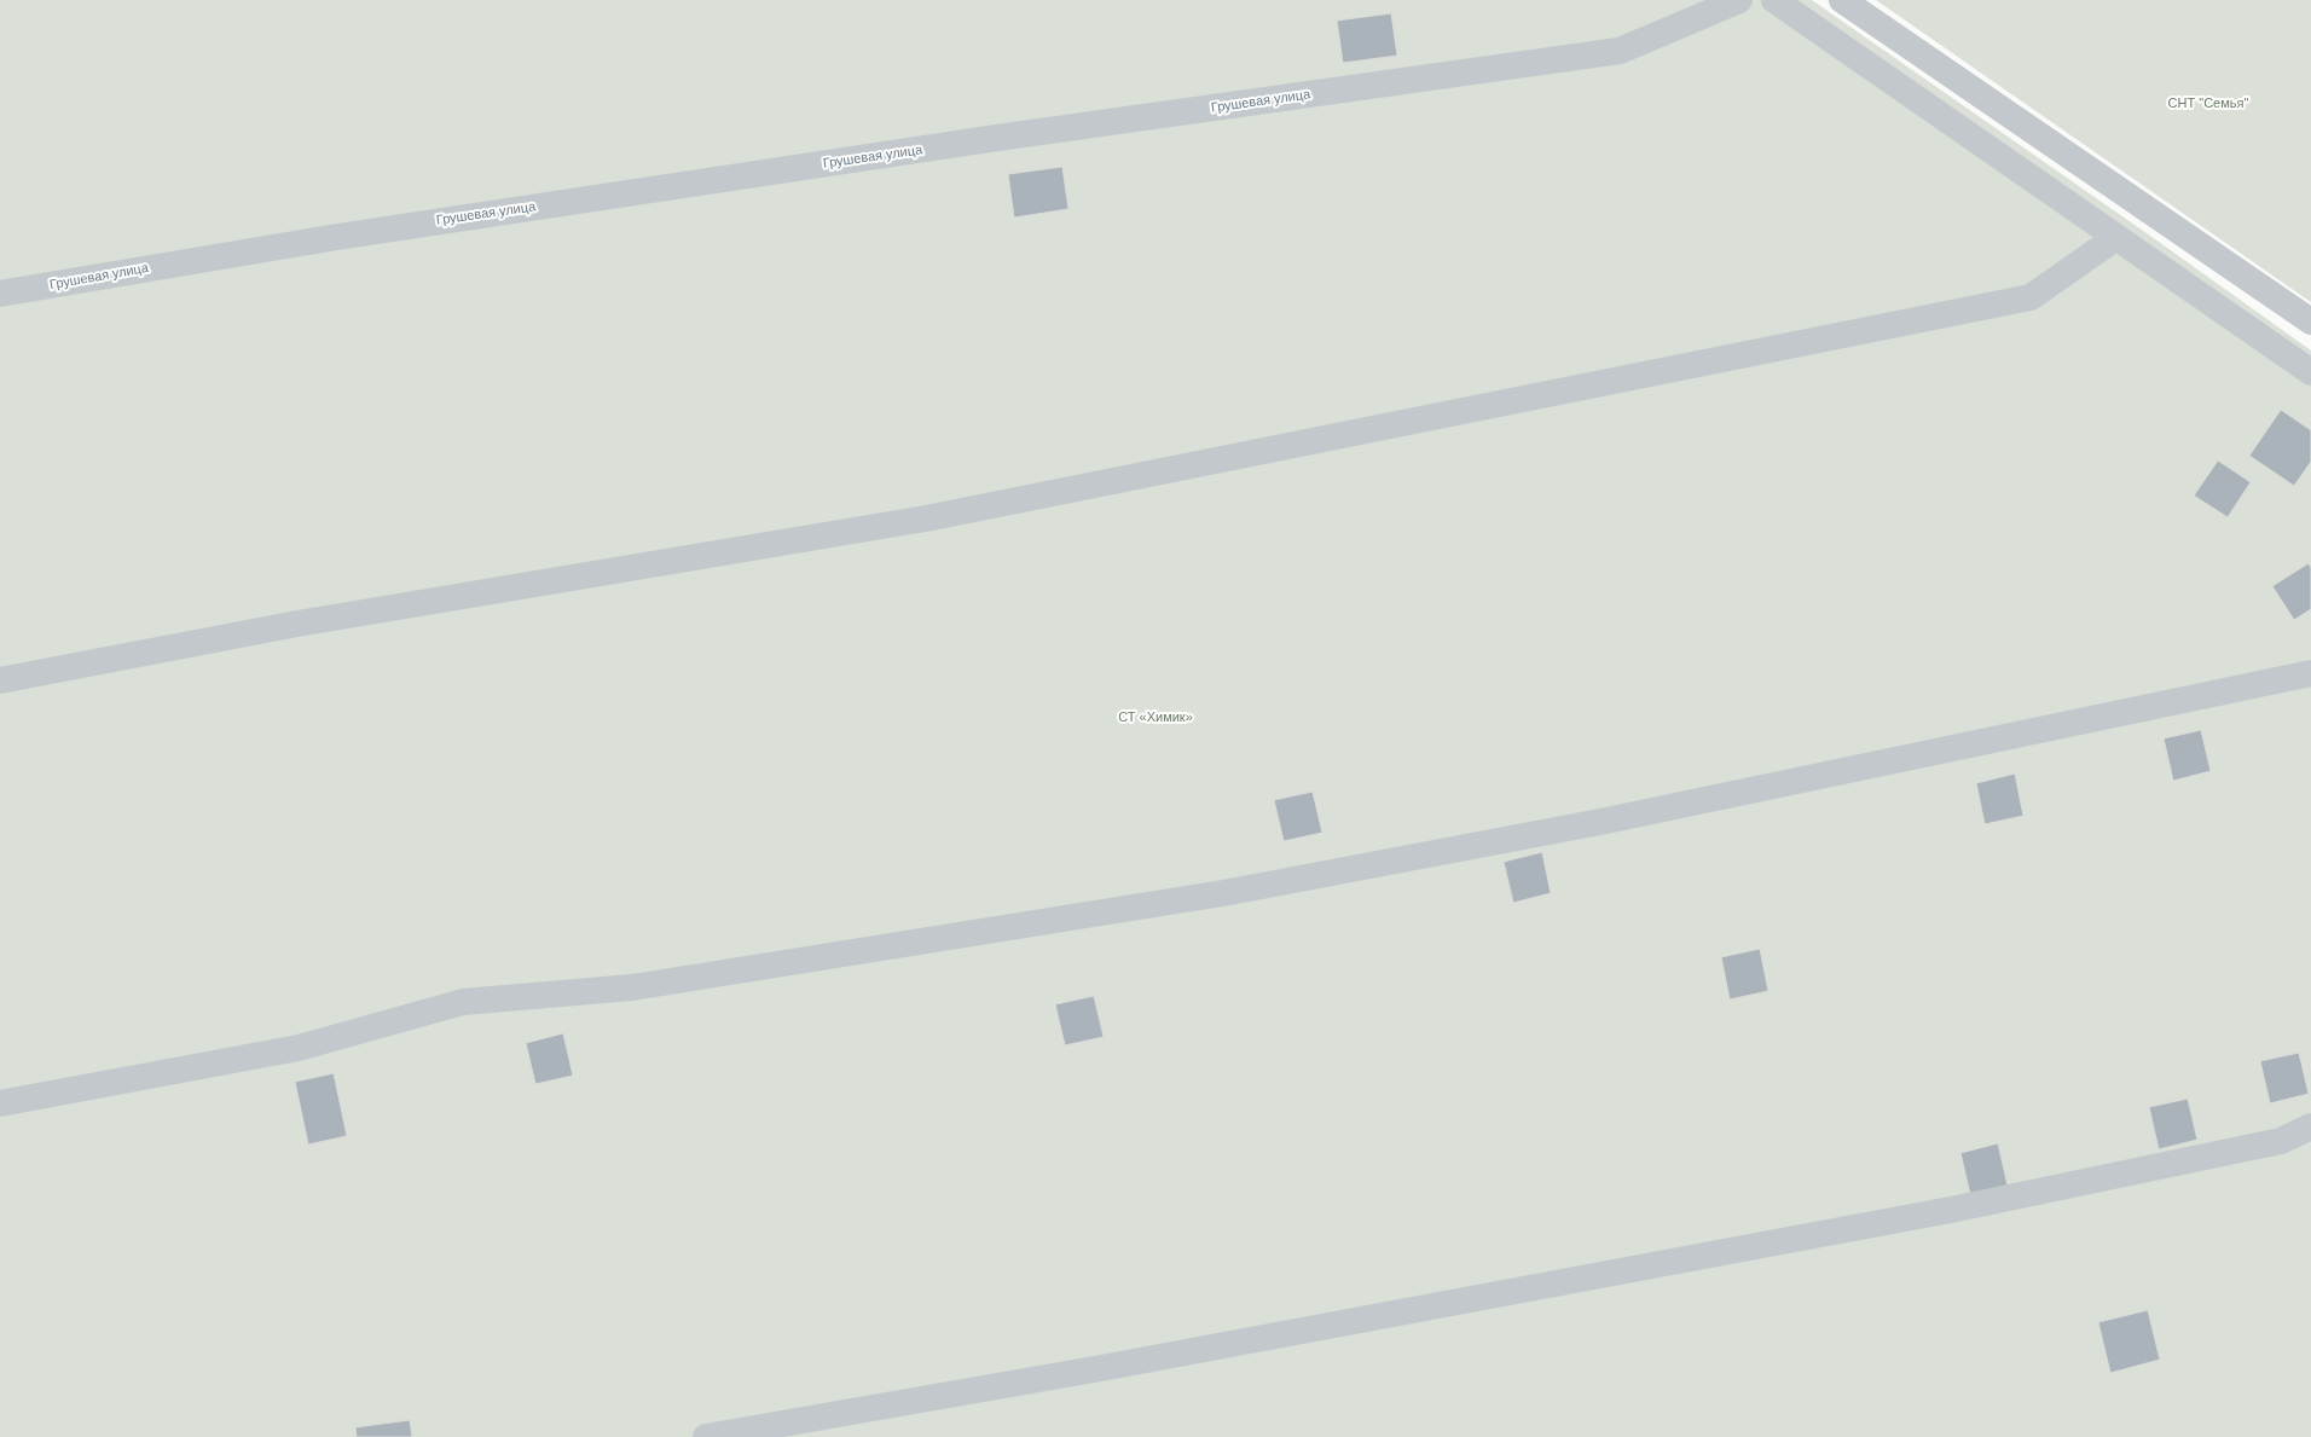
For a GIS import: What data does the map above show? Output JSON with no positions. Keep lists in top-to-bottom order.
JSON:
{
  "streets": {
    "street": ["Грушевая улица"]
  },
  "parks": ["СНТ \"Семья\"", "СТ «Химик»"]
}
